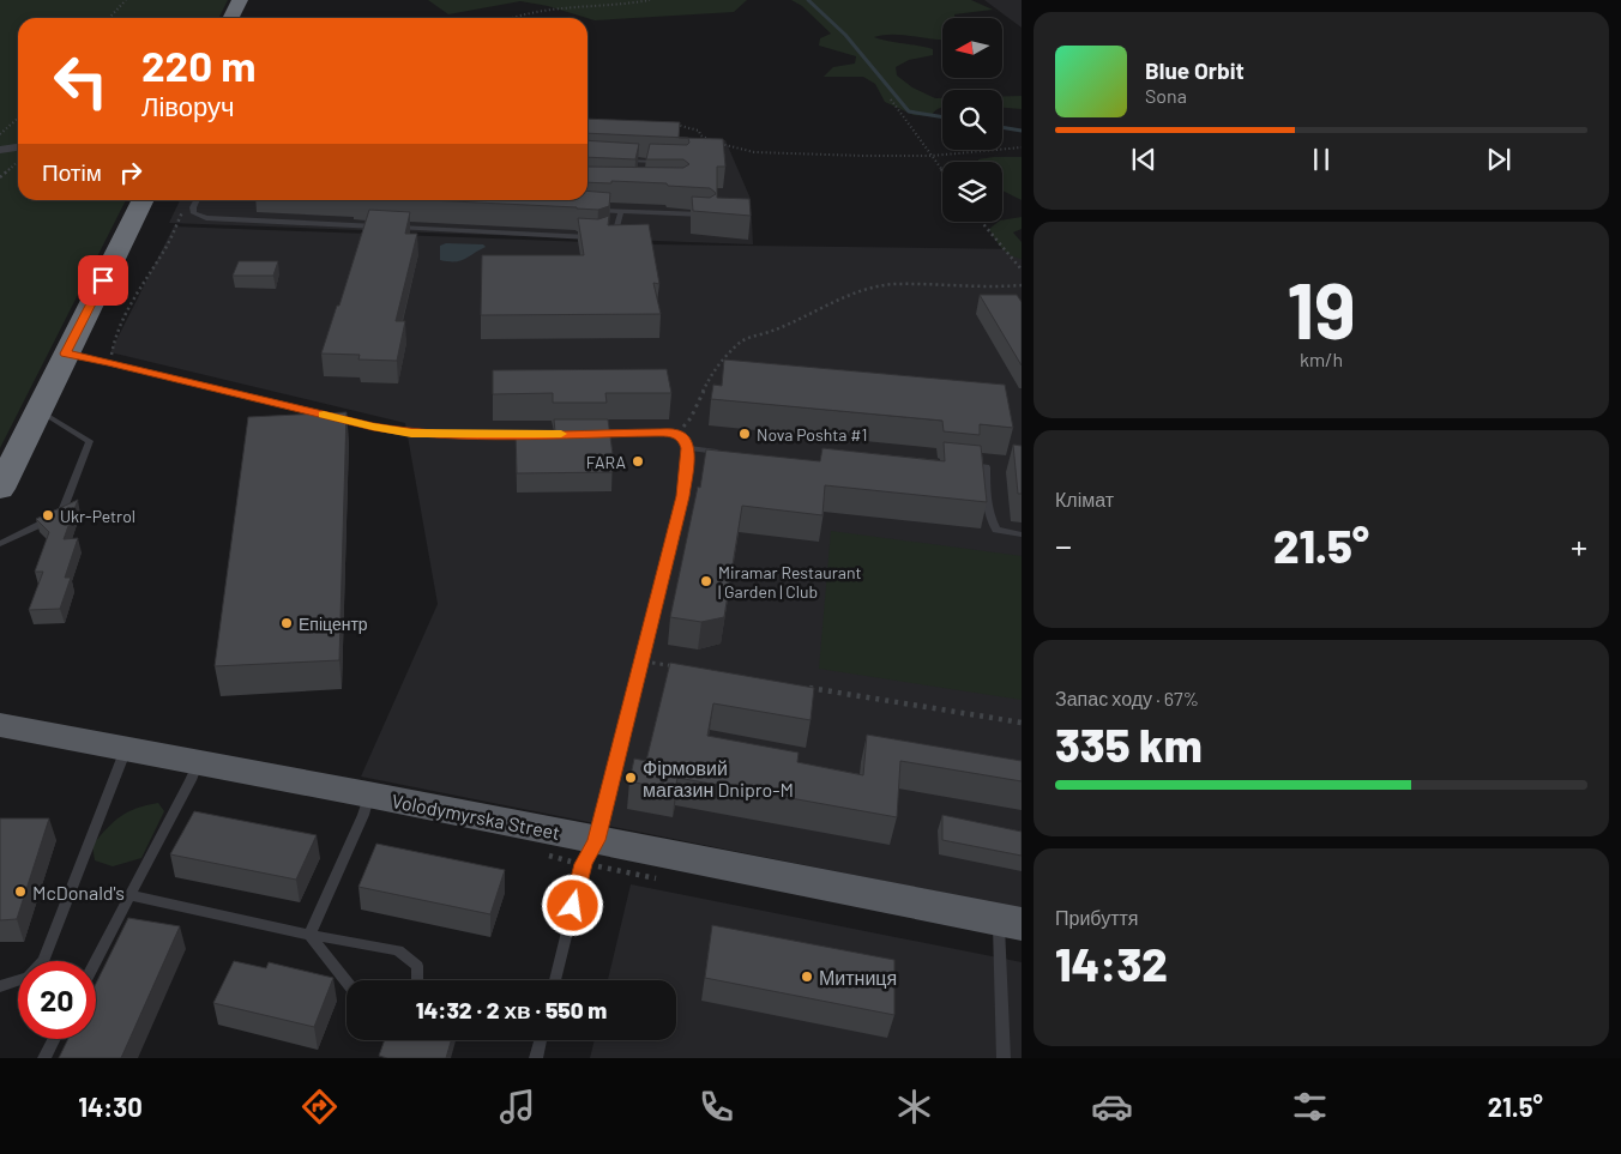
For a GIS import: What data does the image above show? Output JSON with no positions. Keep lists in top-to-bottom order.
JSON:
{
  "streets": {
    "main road": ["Volodymyrska Street"]
  },
  "places": [
    "Nova Poshta #1",
    "FARA",
    "Ukr-Petrol",
    "Miramar Restaurant | Garden | Club",
    "Епіцентр",
    "Фірмовий магазин Dnipro-M",
    "McDonald's",
    "Митниця"
  ],
  "north": "left",
  "page": {
    "turn": ["220 m", "Ліворуч"],
    "song": ["Blue Orbit", "Sona"],
    "then": "Потім",
    "tile": [
      ["19", "km/h"],
      "Клімат",
      ["Запас ходу · 67%", "335 km"],
      ["Прибуття", "14:32"]
    ],
    "heat": ["−", "21.5°", "+"],
    "limit": "20",
    "trip": "14:32 · 2 хв · 550 m",
    "tabs": ["14:30", "21.5°"]
  }
}
